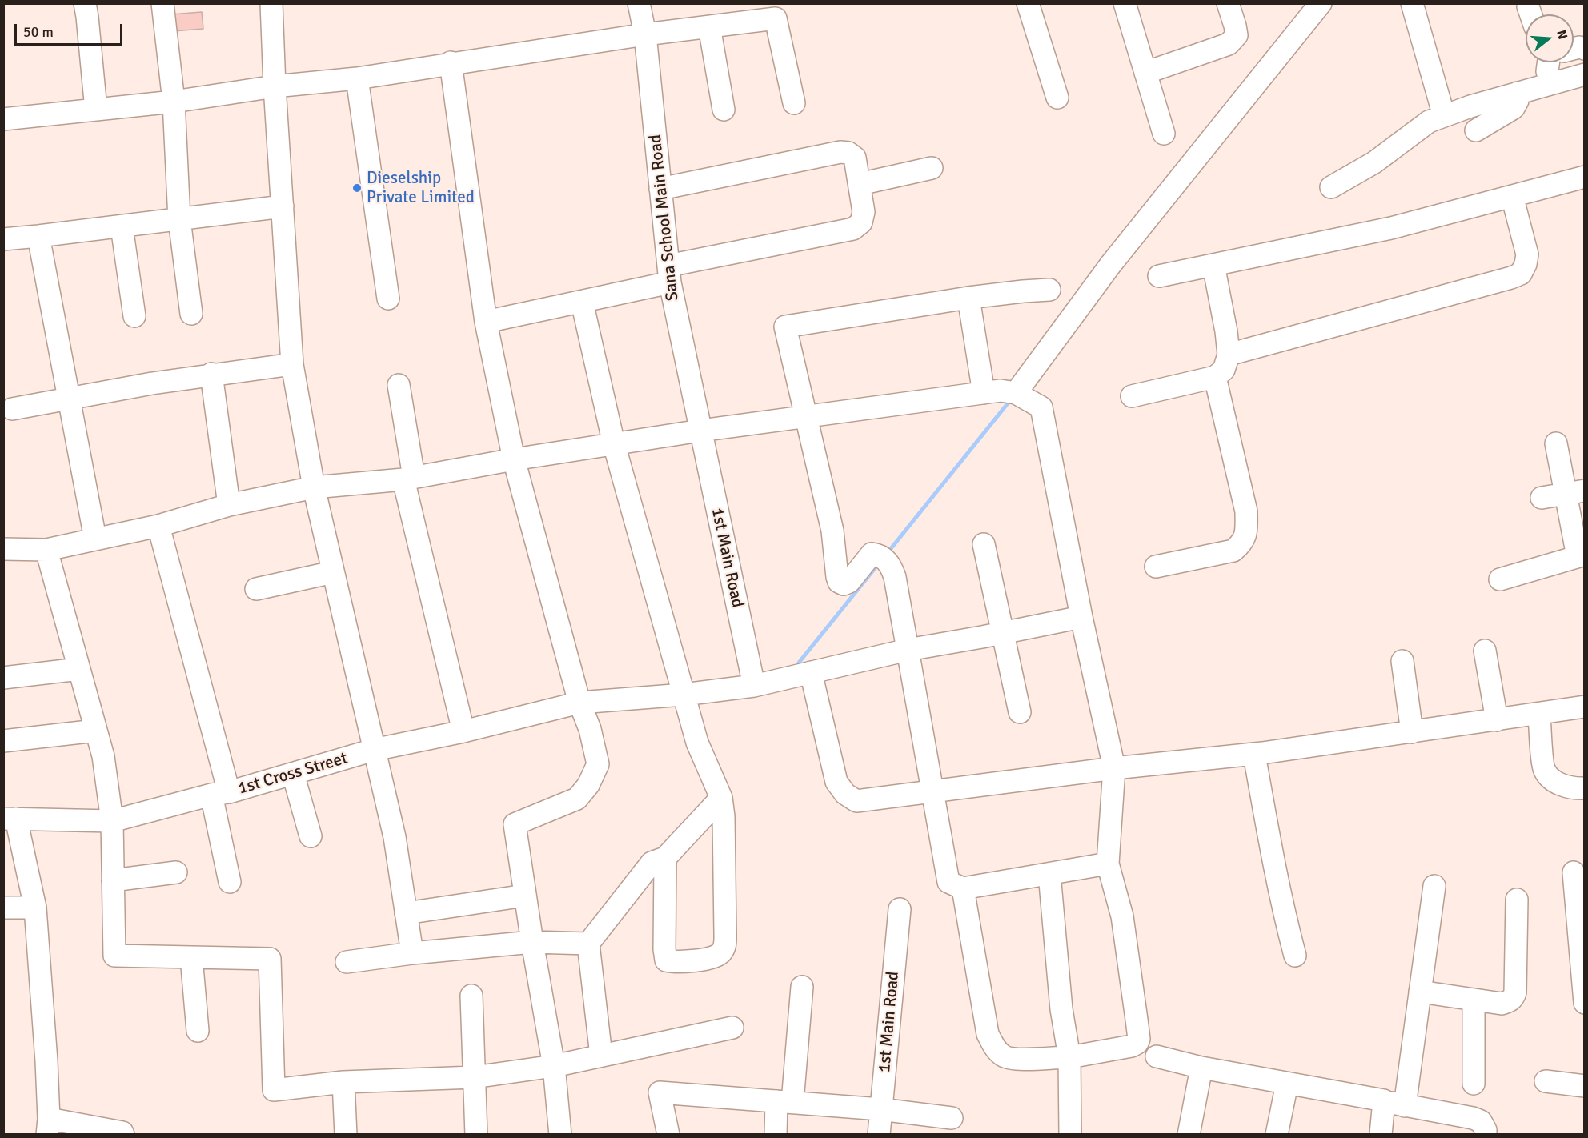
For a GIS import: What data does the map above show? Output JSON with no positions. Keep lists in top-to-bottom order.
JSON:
{
  "streets": {
    "street": ["Sana School Main Road", "1st Main Road", "1st Cross Street"]
  },
  "crossings": [
    ["Sana School Main Road", "1st Main Road"],
    ["1st Main Road", "1st Cross Street"]
  ],
  "places": ["Dieselship Private Limited"],
  "scale_bar": "50 m",
  "north": "right"
}
